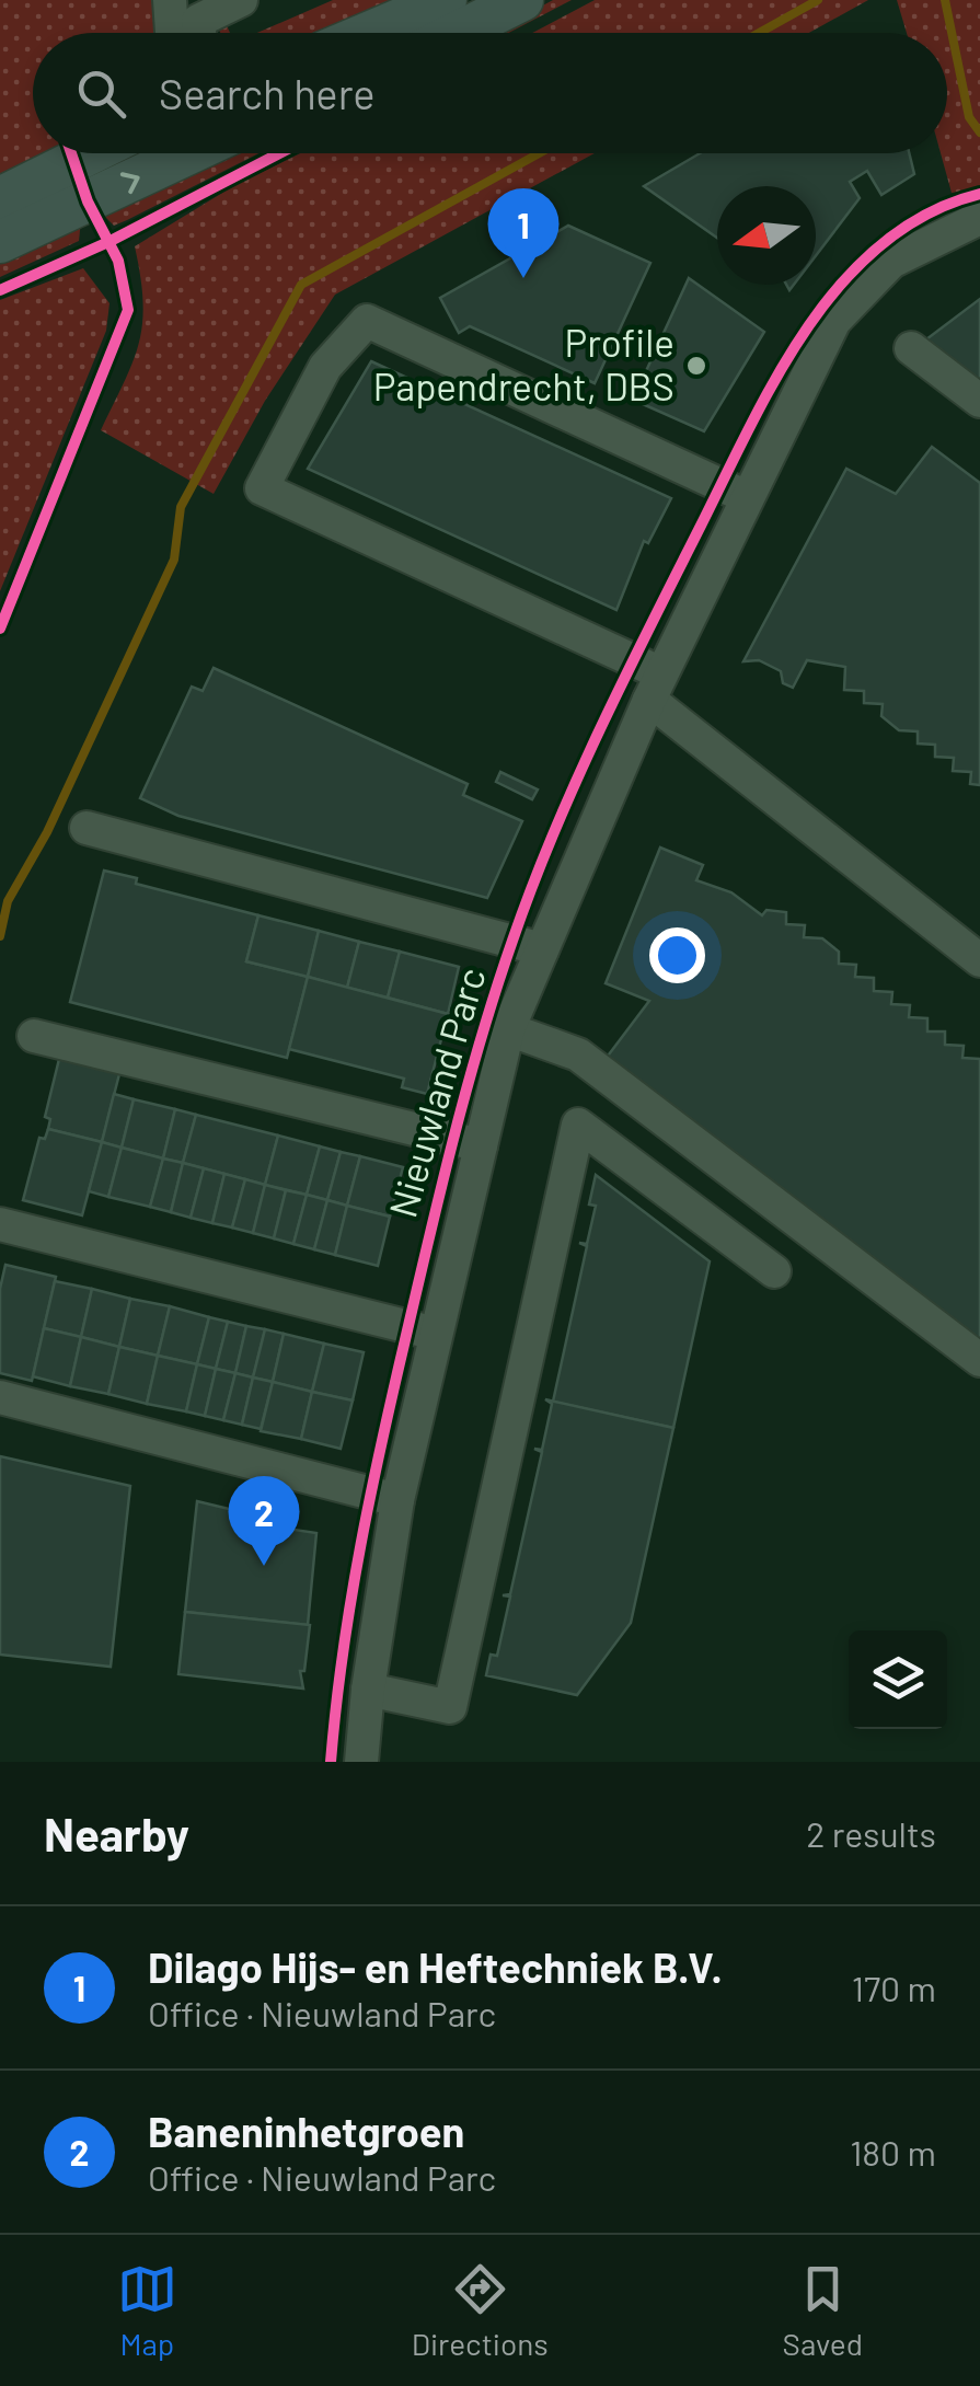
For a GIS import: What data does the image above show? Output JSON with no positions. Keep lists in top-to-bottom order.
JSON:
{
  "streets": {
    "street": ["Nieuwland Parc"]
  },
  "places": ["Profile Papendrecht, DBS"],
  "north": "left",
  "page": {
    "search": "Search here",
    "pins": ["1", "2"],
    "heading": ["Nearby", "2 results"],
    "list": [
      {
        "mark": "1",
        "name": "Dilago Hijs- en Heftechniek B.V.",
        "note": "Office · Nieuwland Parc",
        "value": "170 m"
      },
      {
        "mark": "2",
        "name": "Baneninhetgroen",
        "note": "Office · Nieuwland Parc",
        "value": "180 m"
      }
    ],
    "nav": ["Map", "Directions", "Saved"]
  }
}
